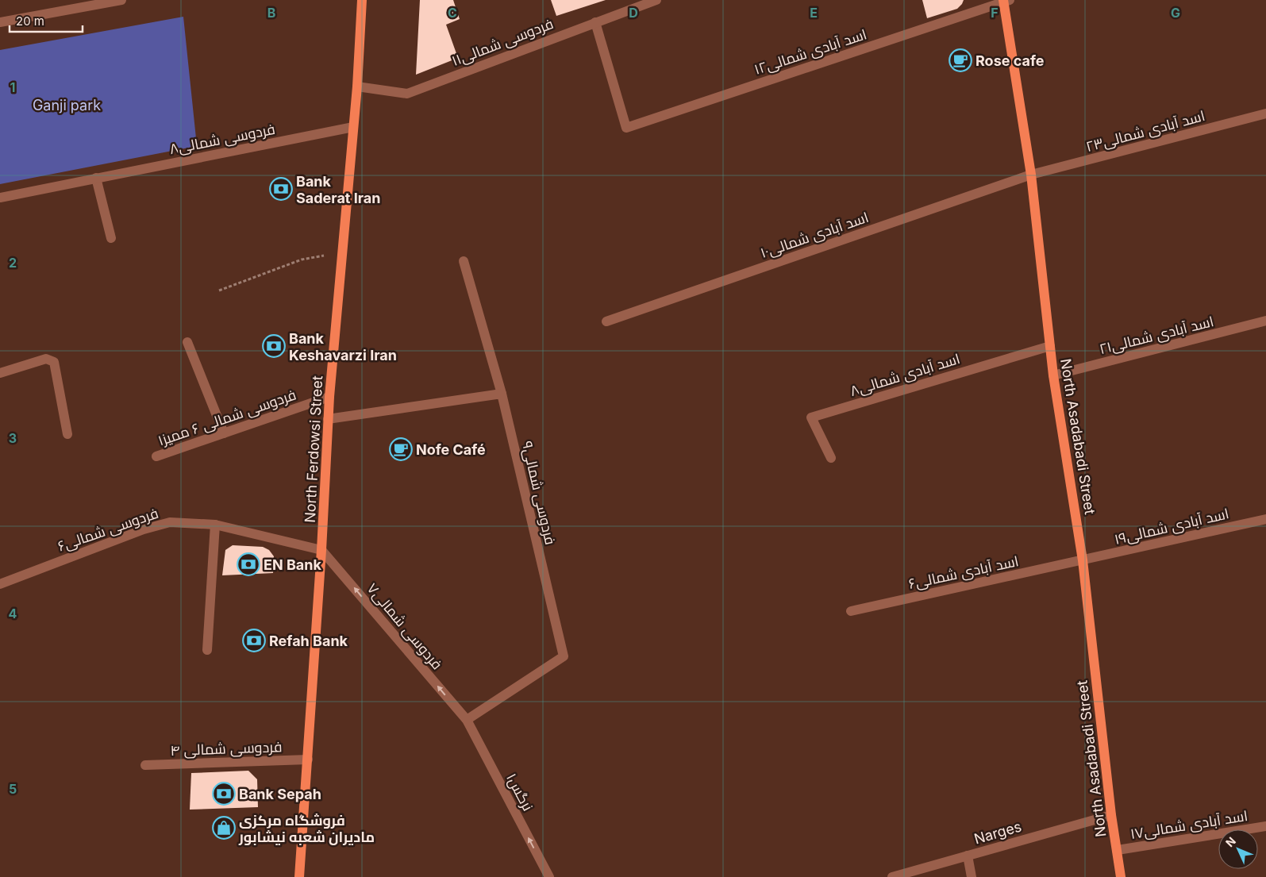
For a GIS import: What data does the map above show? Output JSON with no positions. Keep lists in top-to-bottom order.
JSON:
{
  "streets": {
    "main road": ["North Asadabadi Street", "North Ferdowsi Street"],
    "street": [
      "فردوسی شمالی۱۱",
      "اسد آبادی شمالی۱۲",
      "اسد آبادی شمالی۲۳",
      "فردوسی شمالی۸",
      "اسد آبادی شمالی۱۰",
      "اسد آبادی شمالی۲۱",
      "اسد آبادی شمالی۸",
      "فردوسی شمالی ۶ ممیز۱",
      "فردوسی شمالی۹",
      "اسد آبادی شمالی۱۹",
      "فردوسی شمالی۶",
      "اسد آبادی شمالی۶",
      "فردوسی شمالی۷",
      "فردوسی شمالی ۴",
      "نرگس۱",
      "اسد آبادی شمالی۱۷",
      "Narges"
    ]
  },
  "crossings": [
    ["فردوسی شمالی۱۱", "اسد آبادی شمالی۱۲"],
    ["فردوسی شمالی۱۱", "North Ferdowsi Street"],
    ["اسد آبادی شمالی۱۲", "North Asadabadi Street"],
    ["اسد آبادی شمالی۲۳", "اسد آبادی شمالی۱۰"],
    ["اسد آبادی شمالی۲۳", "North Asadabadi Street"],
    ["فردوسی شمالی۸", "North Ferdowsi Street"],
    ["اسد آبادی شمالی۱۰", "North Asadabadi Street"],
    ["اسد آبادی شمالی۲۱", "North Asadabadi Street"],
    ["اسد آبادی شمالی۸", "North Asadabadi Street"],
    ["فردوسی شمالی ۶ ممیز۱", "North Ferdowsi Street"],
    ["North Asadabadi Street", "اسد آبادی شمالی۱۹"],
    ["North Asadabadi Street", "اسد آبادی شمالی۶"],
    ["North Asadabadi Street", "اسد آبادی شمالی۱۷"],
    ["North Asadabadi Street", "Narges"],
    ["North Ferdowsi Street", "فردوسی شمالی۶"],
    ["North Ferdowsi Street", "فردوسی شمالی۷"],
    ["North Ferdowsi Street", "فردوسی شمالی ۴"],
    ["فردوسی شمالی۹", "فردوسی شمالی۷"],
    ["فردوسی شمالی۹", "نرگس۱"],
    ["اسد آبادی شمالی۱۹", "اسد آبادی شمالی۶"],
    ["فردوسی شمالی۶", "فردوسی شمالی۷"],
    ["فردوسی شمالی۷", "نرگس۱"]
  ],
  "one_way": ["فردوسی شمالی۷", "نرگس۱"],
  "parks": ["Ganji park"],
  "places": {
    "cafe": ["Rose cafe", "Nofe Café"],
    "bank": [
      "Bank Saderat Iran",
      "Bank Keshavarzi Iran",
      "EN Bank",
      "Refah Bank",
      "Bank Sepah"
    ],
    "shop": ["فروشگاه مرکزی مادیران شعبه نیشابور"]
  },
  "scale_bar": "20 m",
  "north": "top left",
  "grid": {
    "columns": [
      "B",
      "C",
      "D",
      "E",
      "F",
      "G"
    ],
    "rows": [
      "1",
      "2",
      "3",
      "4",
      "5"
    ]
  }
}
